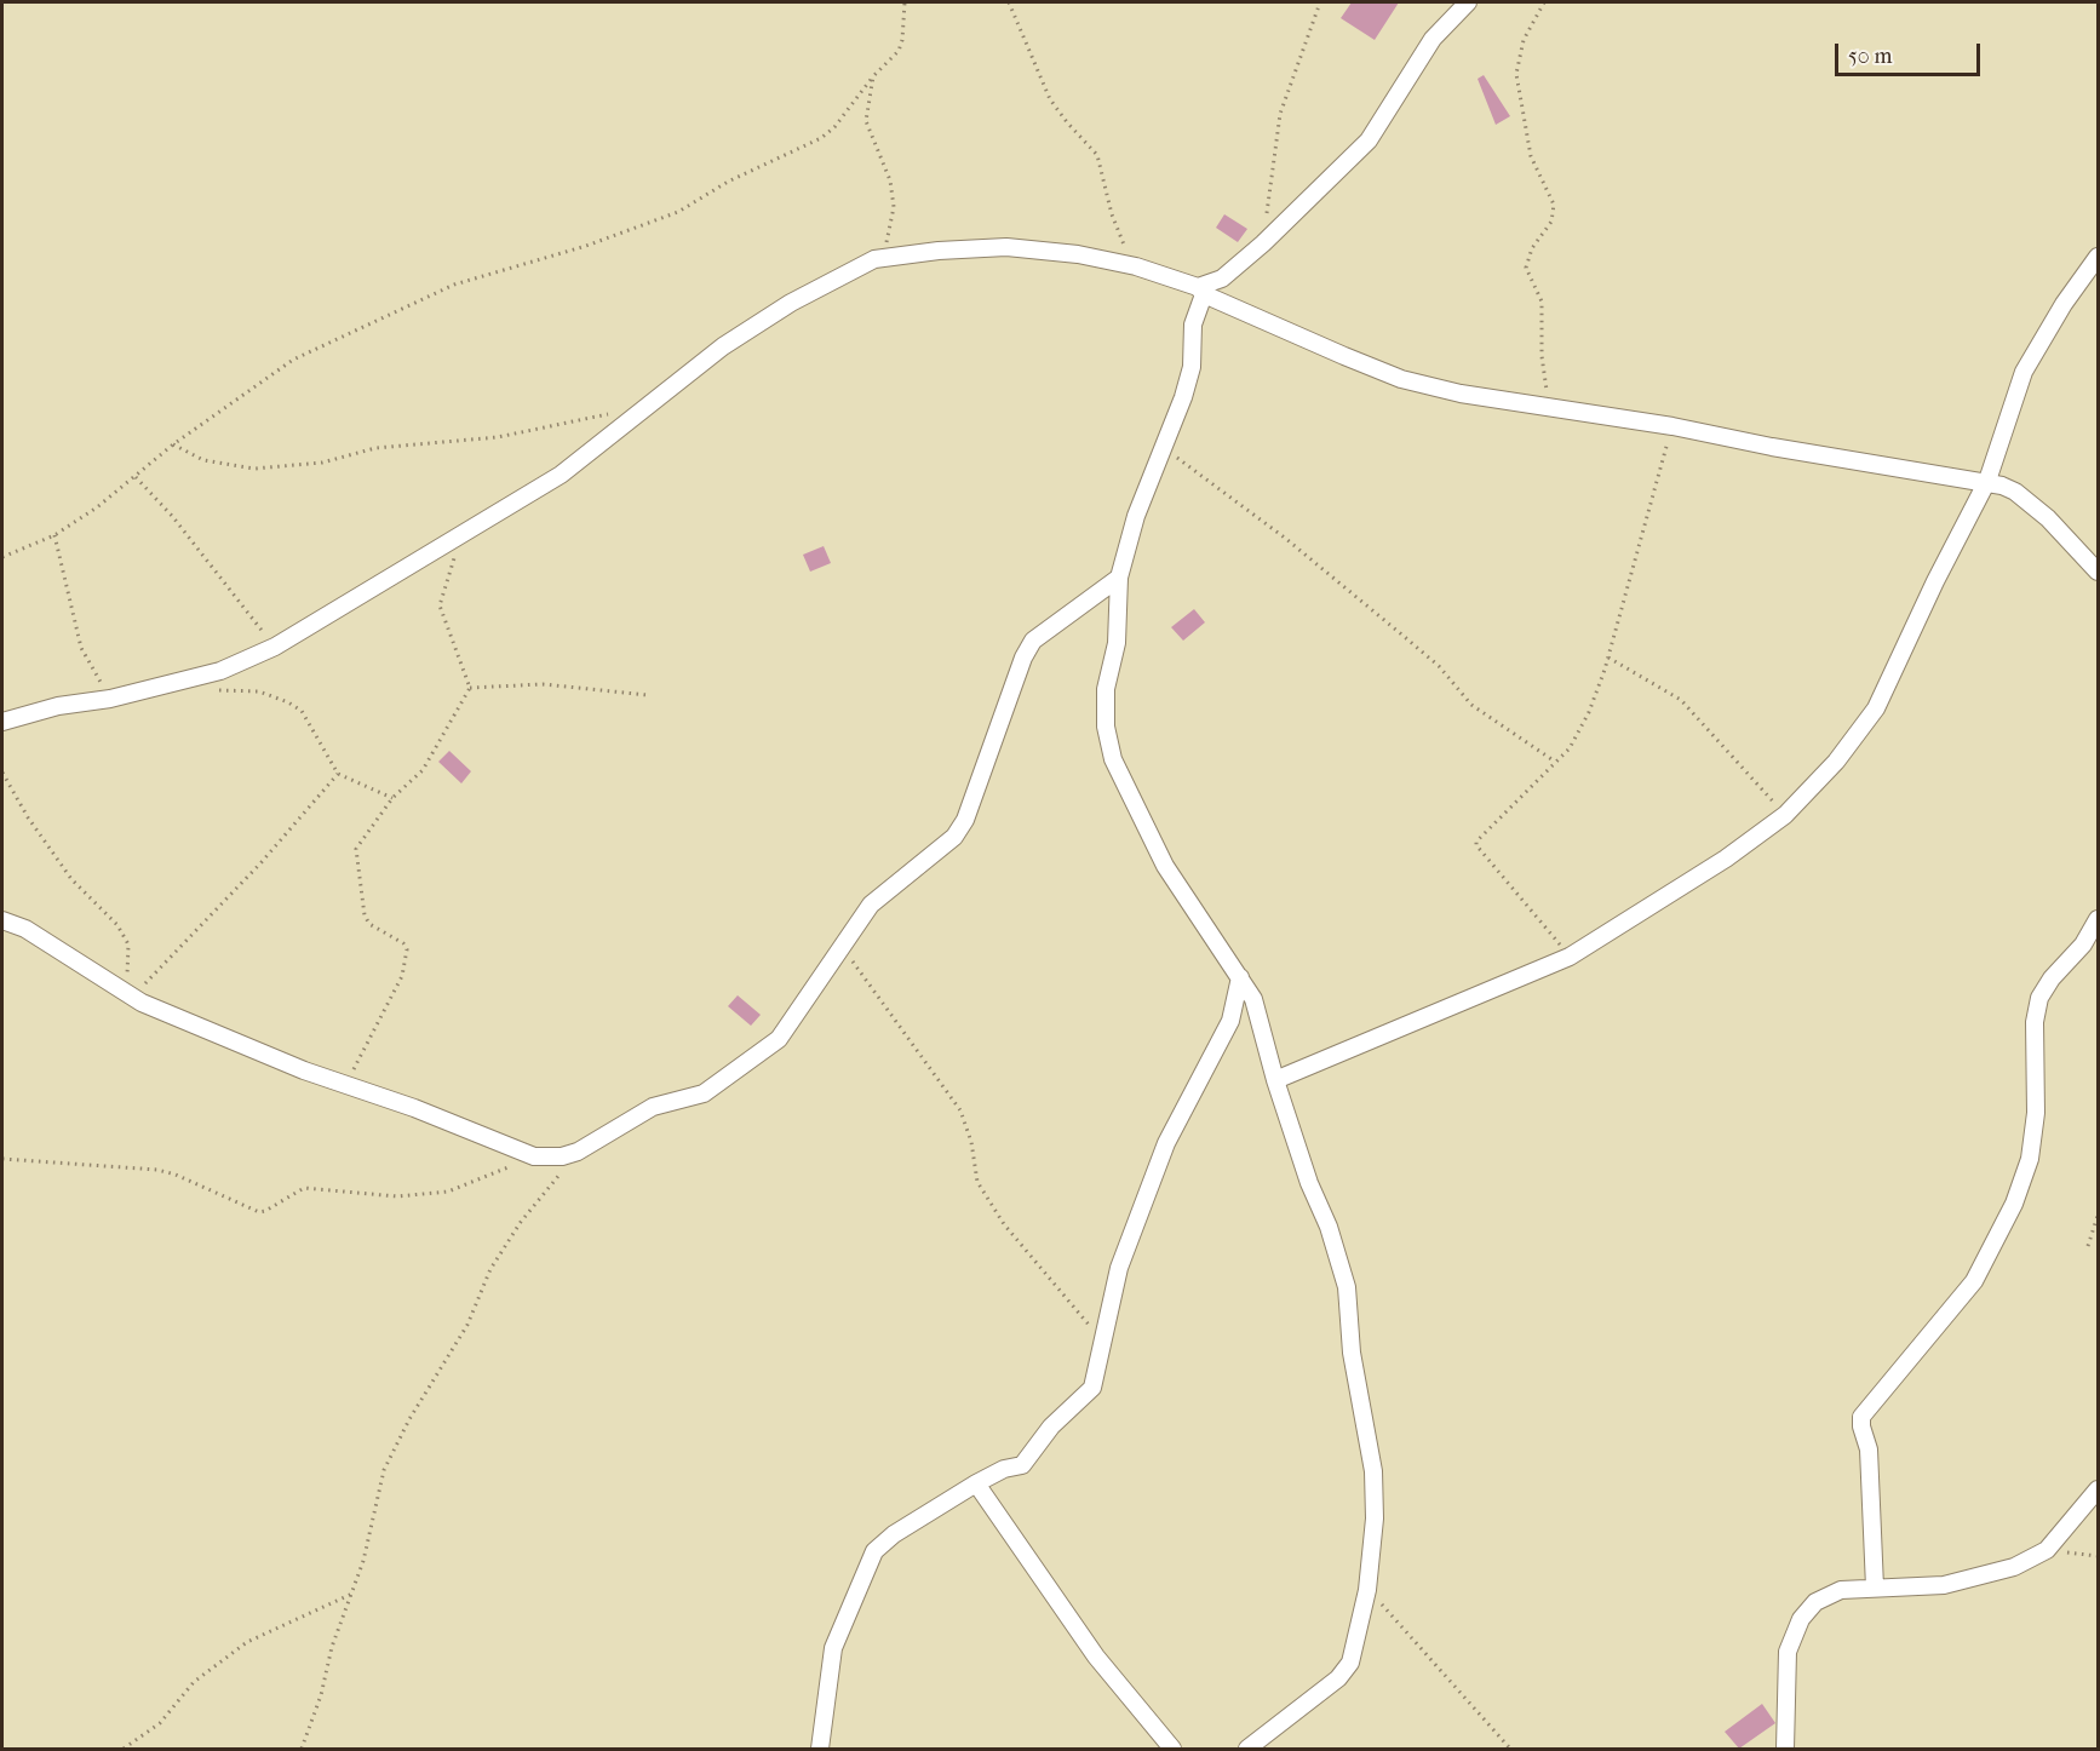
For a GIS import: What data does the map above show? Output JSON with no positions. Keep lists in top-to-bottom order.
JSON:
{
  "scale_bar": "50 m"
}
